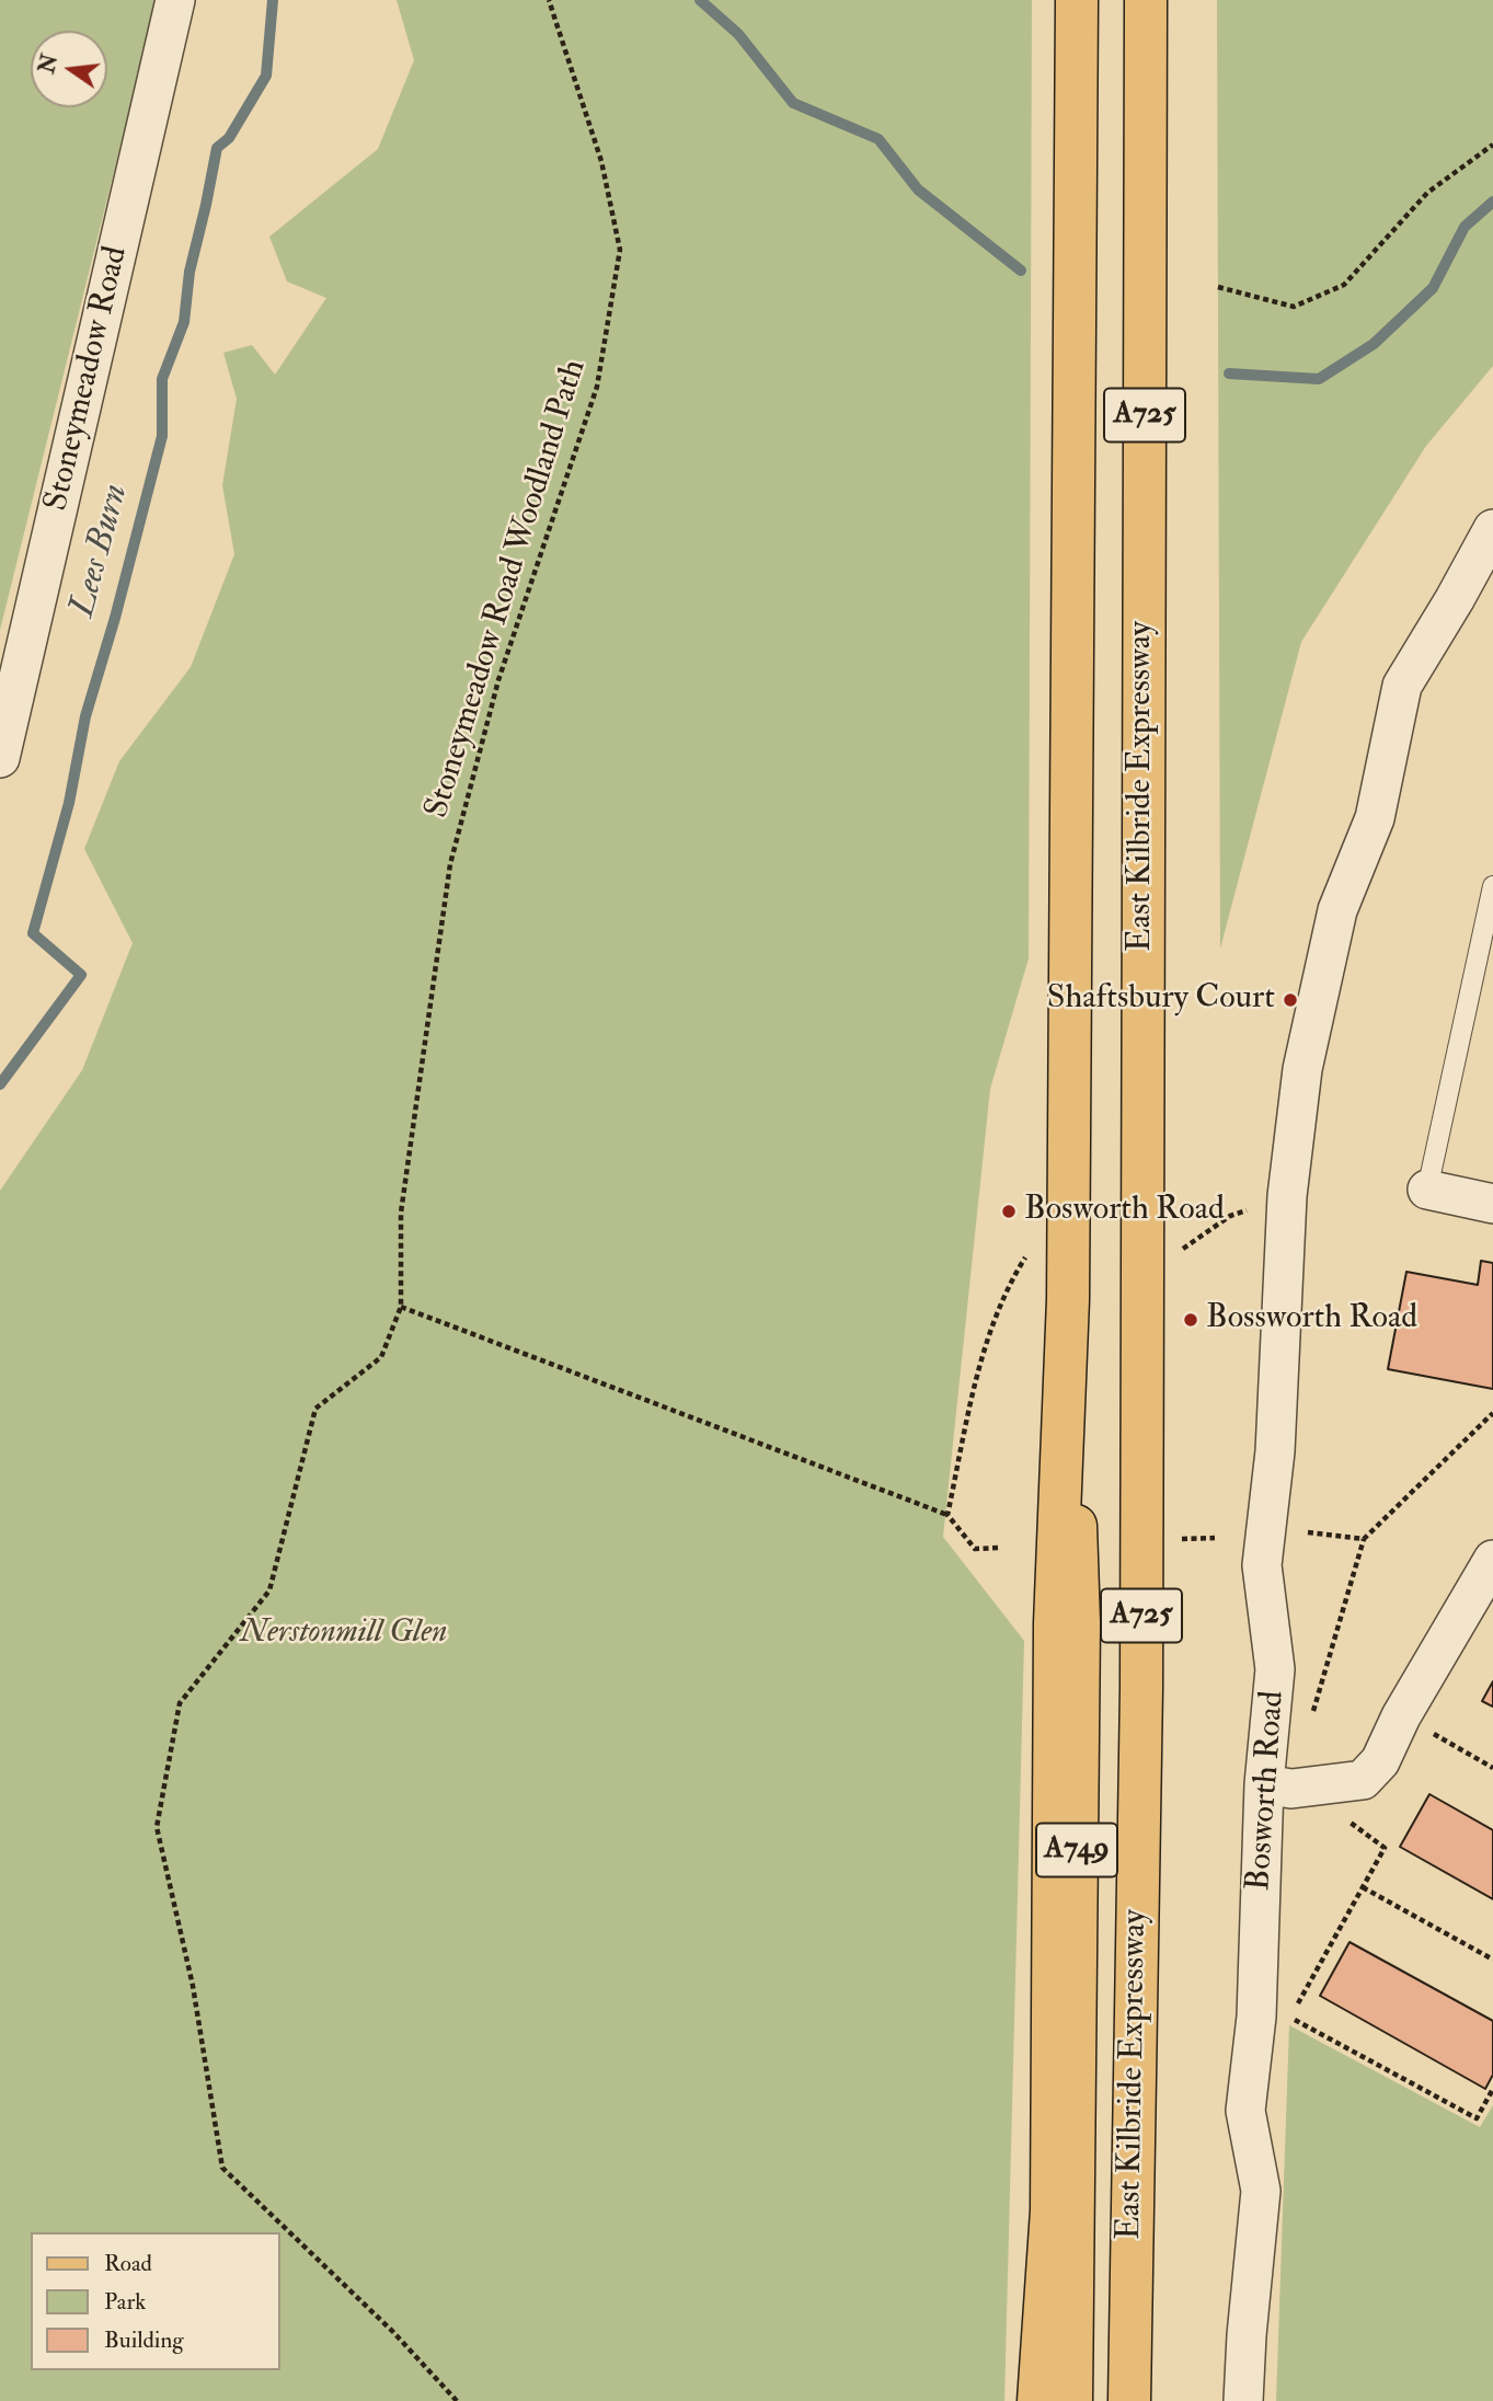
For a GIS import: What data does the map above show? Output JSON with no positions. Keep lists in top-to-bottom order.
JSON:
{
  "streets": {
    "main road": ["A725", "East Kilbride Expressway", "A749"],
    "street": ["Stoneymeadow Road", "Bosworth Road"],
    "path": ["Stoneymeadow Road Woodland Path"]
  },
  "water": ["Lees Burn"],
  "parks": ["Nerstonmill Glen"],
  "places": ["Shaftsbury Court", "Bosworth Road", "Bossworth Road"],
  "legend": ["Road", "Park", "Building"],
  "north": "left"
}
